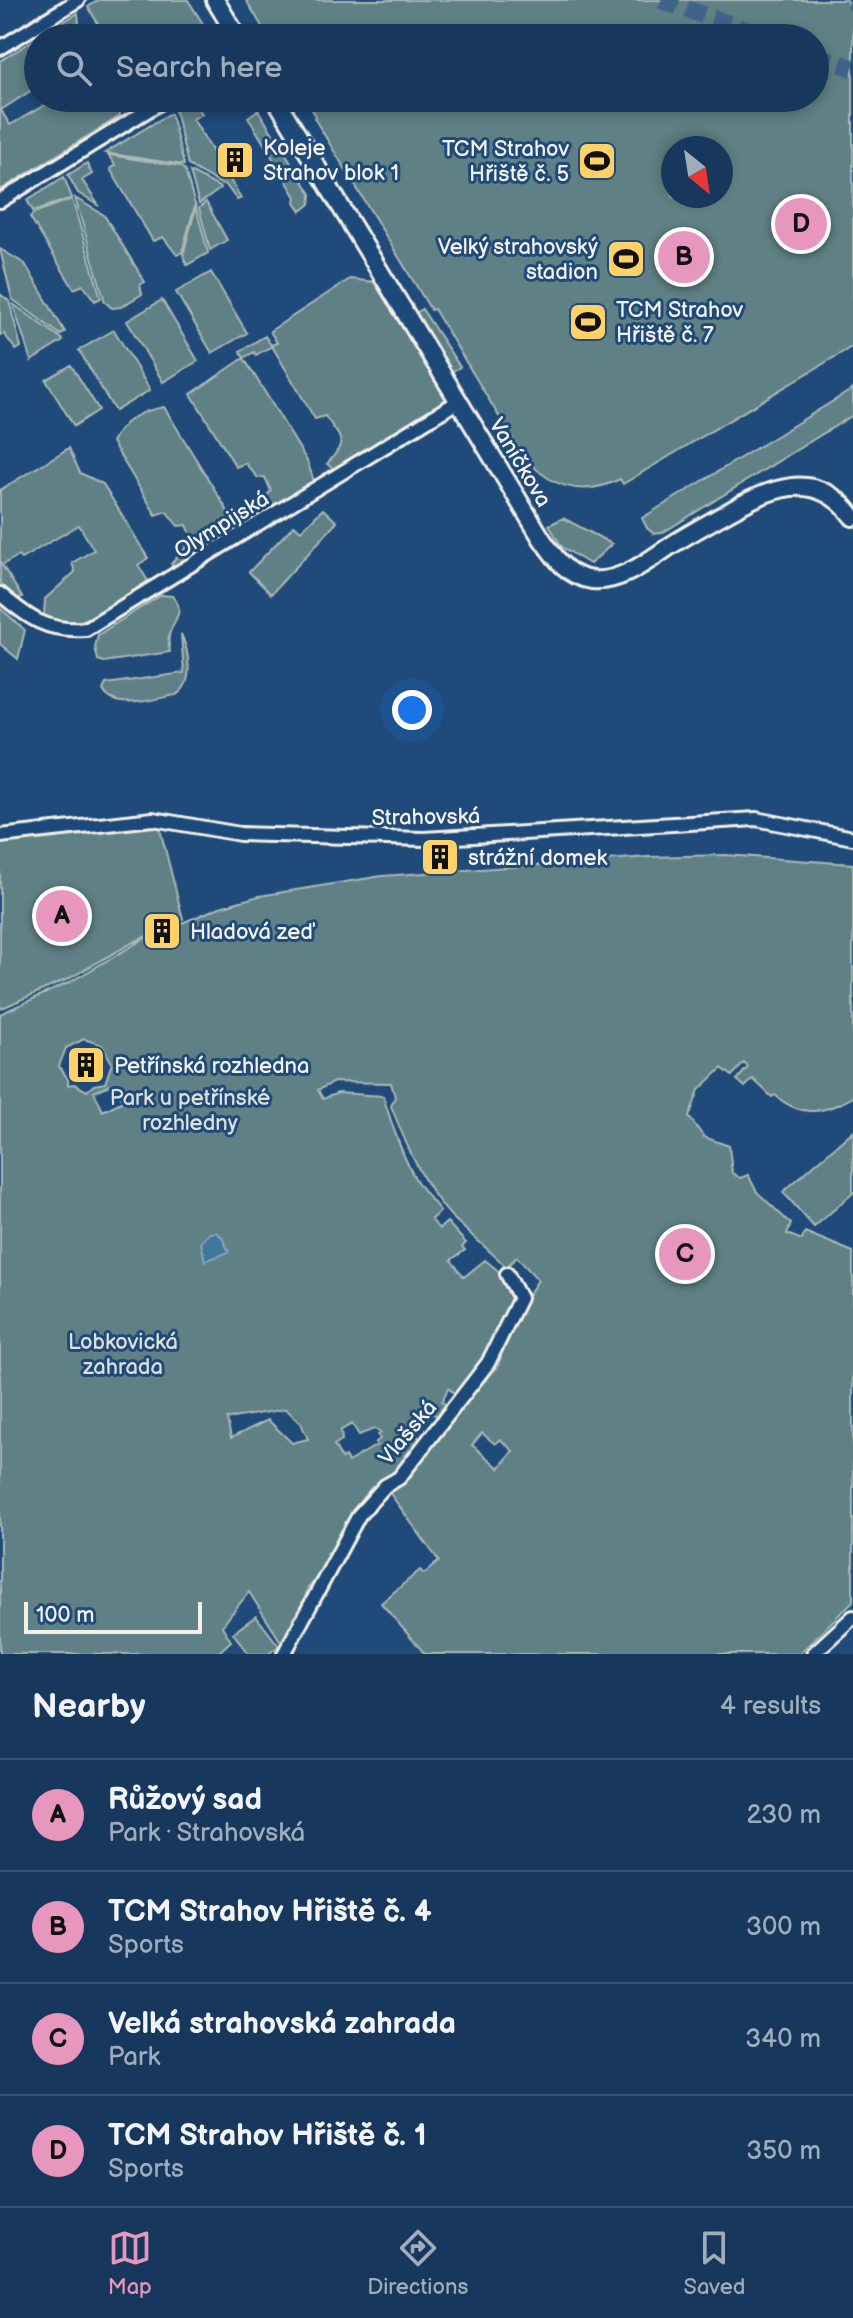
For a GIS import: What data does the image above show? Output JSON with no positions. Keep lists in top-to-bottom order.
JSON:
{
  "streets": {
    "main road": ["Vaníčkova"],
    "street": ["Olympijská", "Strahovská", "Vlašská"]
  },
  "crossings": [
    ["Vaníčkova", "Olympijská"]
  ],
  "parks": ["Park u petřínské rozhledny", "Lobkovická zahrada"],
  "places": {
    "building": [
      "Koleje Strahov blok 1",
      "strážní domek",
      "Hladová zeď",
      "Petřínská rozhledna"
    ],
    "sports": ["TCM Strahov Hřiště č. 5", "Velký strahovský stadion", "TCM Strahov Hřiště č. 7"]
  },
  "scale_bar": "100 m",
  "north": "bottom right",
  "page": {
    "search": "Search here",
    "pins": [
      "D",
      "B",
      "A",
      "C"
    ],
    "scale": "100 m",
    "heading": ["Nearby", "4 results"],
    "list": [
      {
        "mark": "A",
        "name": "Růžový sad",
        "note": "Park · Strahovská",
        "value": "230 m"
      },
      {
        "mark": "B",
        "name": "TCM Strahov Hřiště č. 4",
        "note": "Sports",
        "value": "300 m"
      },
      {
        "mark": "C",
        "name": "Velká strahovská zahrada",
        "note": "Park",
        "value": "340 m"
      },
      {
        "mark": "D",
        "name": "TCM Strahov Hřiště č. 1",
        "note": "Sports",
        "value": "350 m"
      }
    ],
    "nav": ["Map", "Directions", "Saved"]
  }
}
